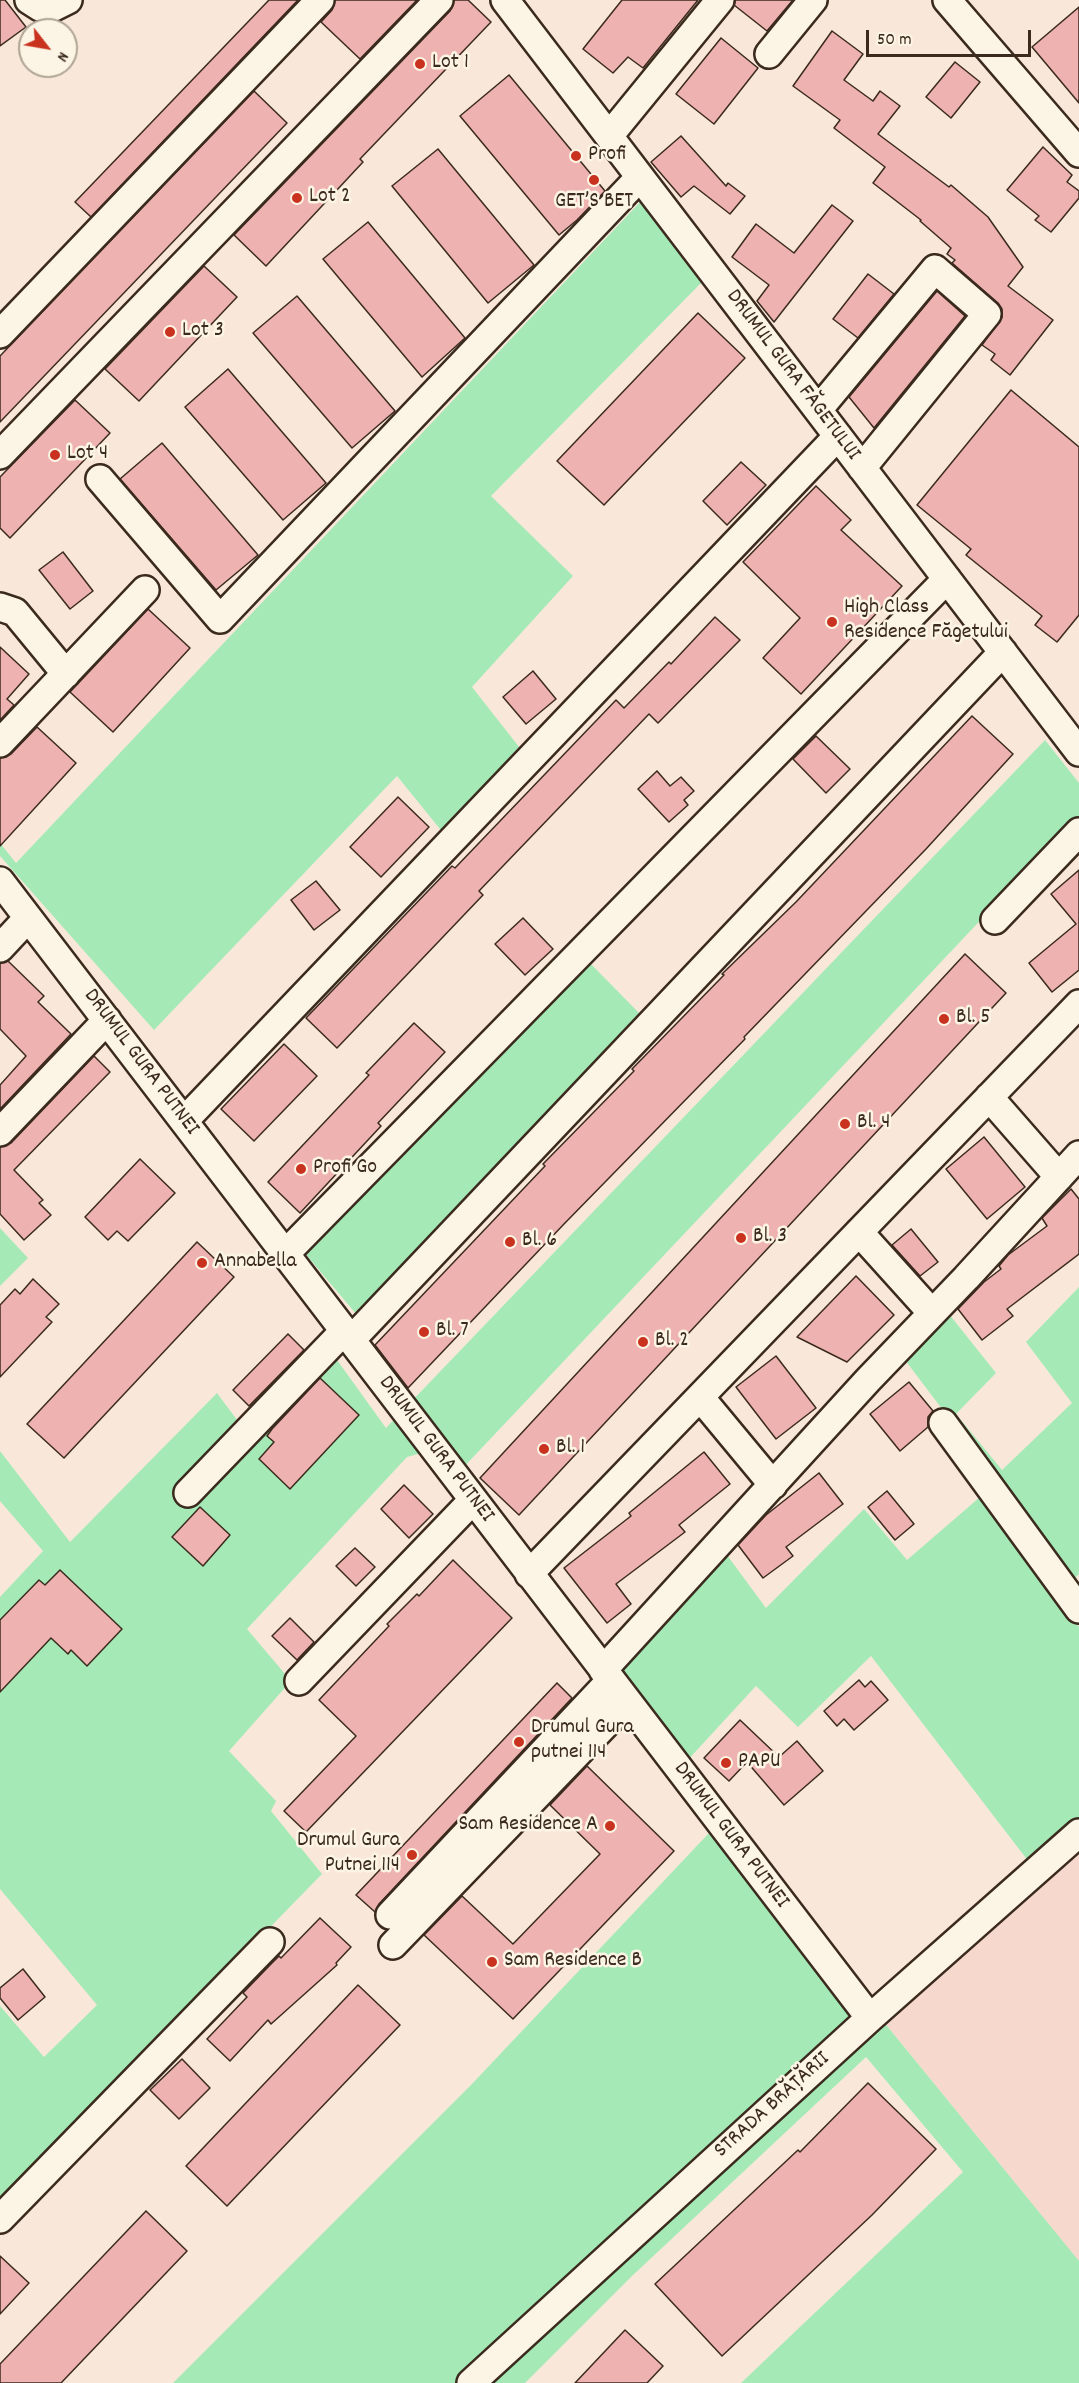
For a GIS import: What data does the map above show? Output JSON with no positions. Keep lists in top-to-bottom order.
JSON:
{
  "streets": {
    "street": ["DRUMUL GURA FĂGETULUI", "DRUMUL GURA PUTNEI", "STRADA BRĂȚĂRII"]
  },
  "crossings": [
    ["DRUMUL GURA PUTNEI", "STRADA BRĂȚĂRII"]
  ],
  "places": [
    "Lot 1",
    "Profi",
    "GET’S BET",
    "Lot 2",
    "Lot 3",
    "Lot 4",
    "High Class Residence Făgetului",
    "Bl. 5",
    "Bl. 4",
    "Profi Go",
    "Bl. 3",
    "Bl. 6",
    "Annabella",
    "Bl. 7",
    "Bl. 2",
    "Bl. 1",
    "Drumul Gura putnei 114",
    "PAPU",
    "Sam Residence A",
    "Drumul Gura Putnei 114",
    "Sam Residence B"
  ],
  "scale_bar": "50 m",
  "north": "bottom right"
}
